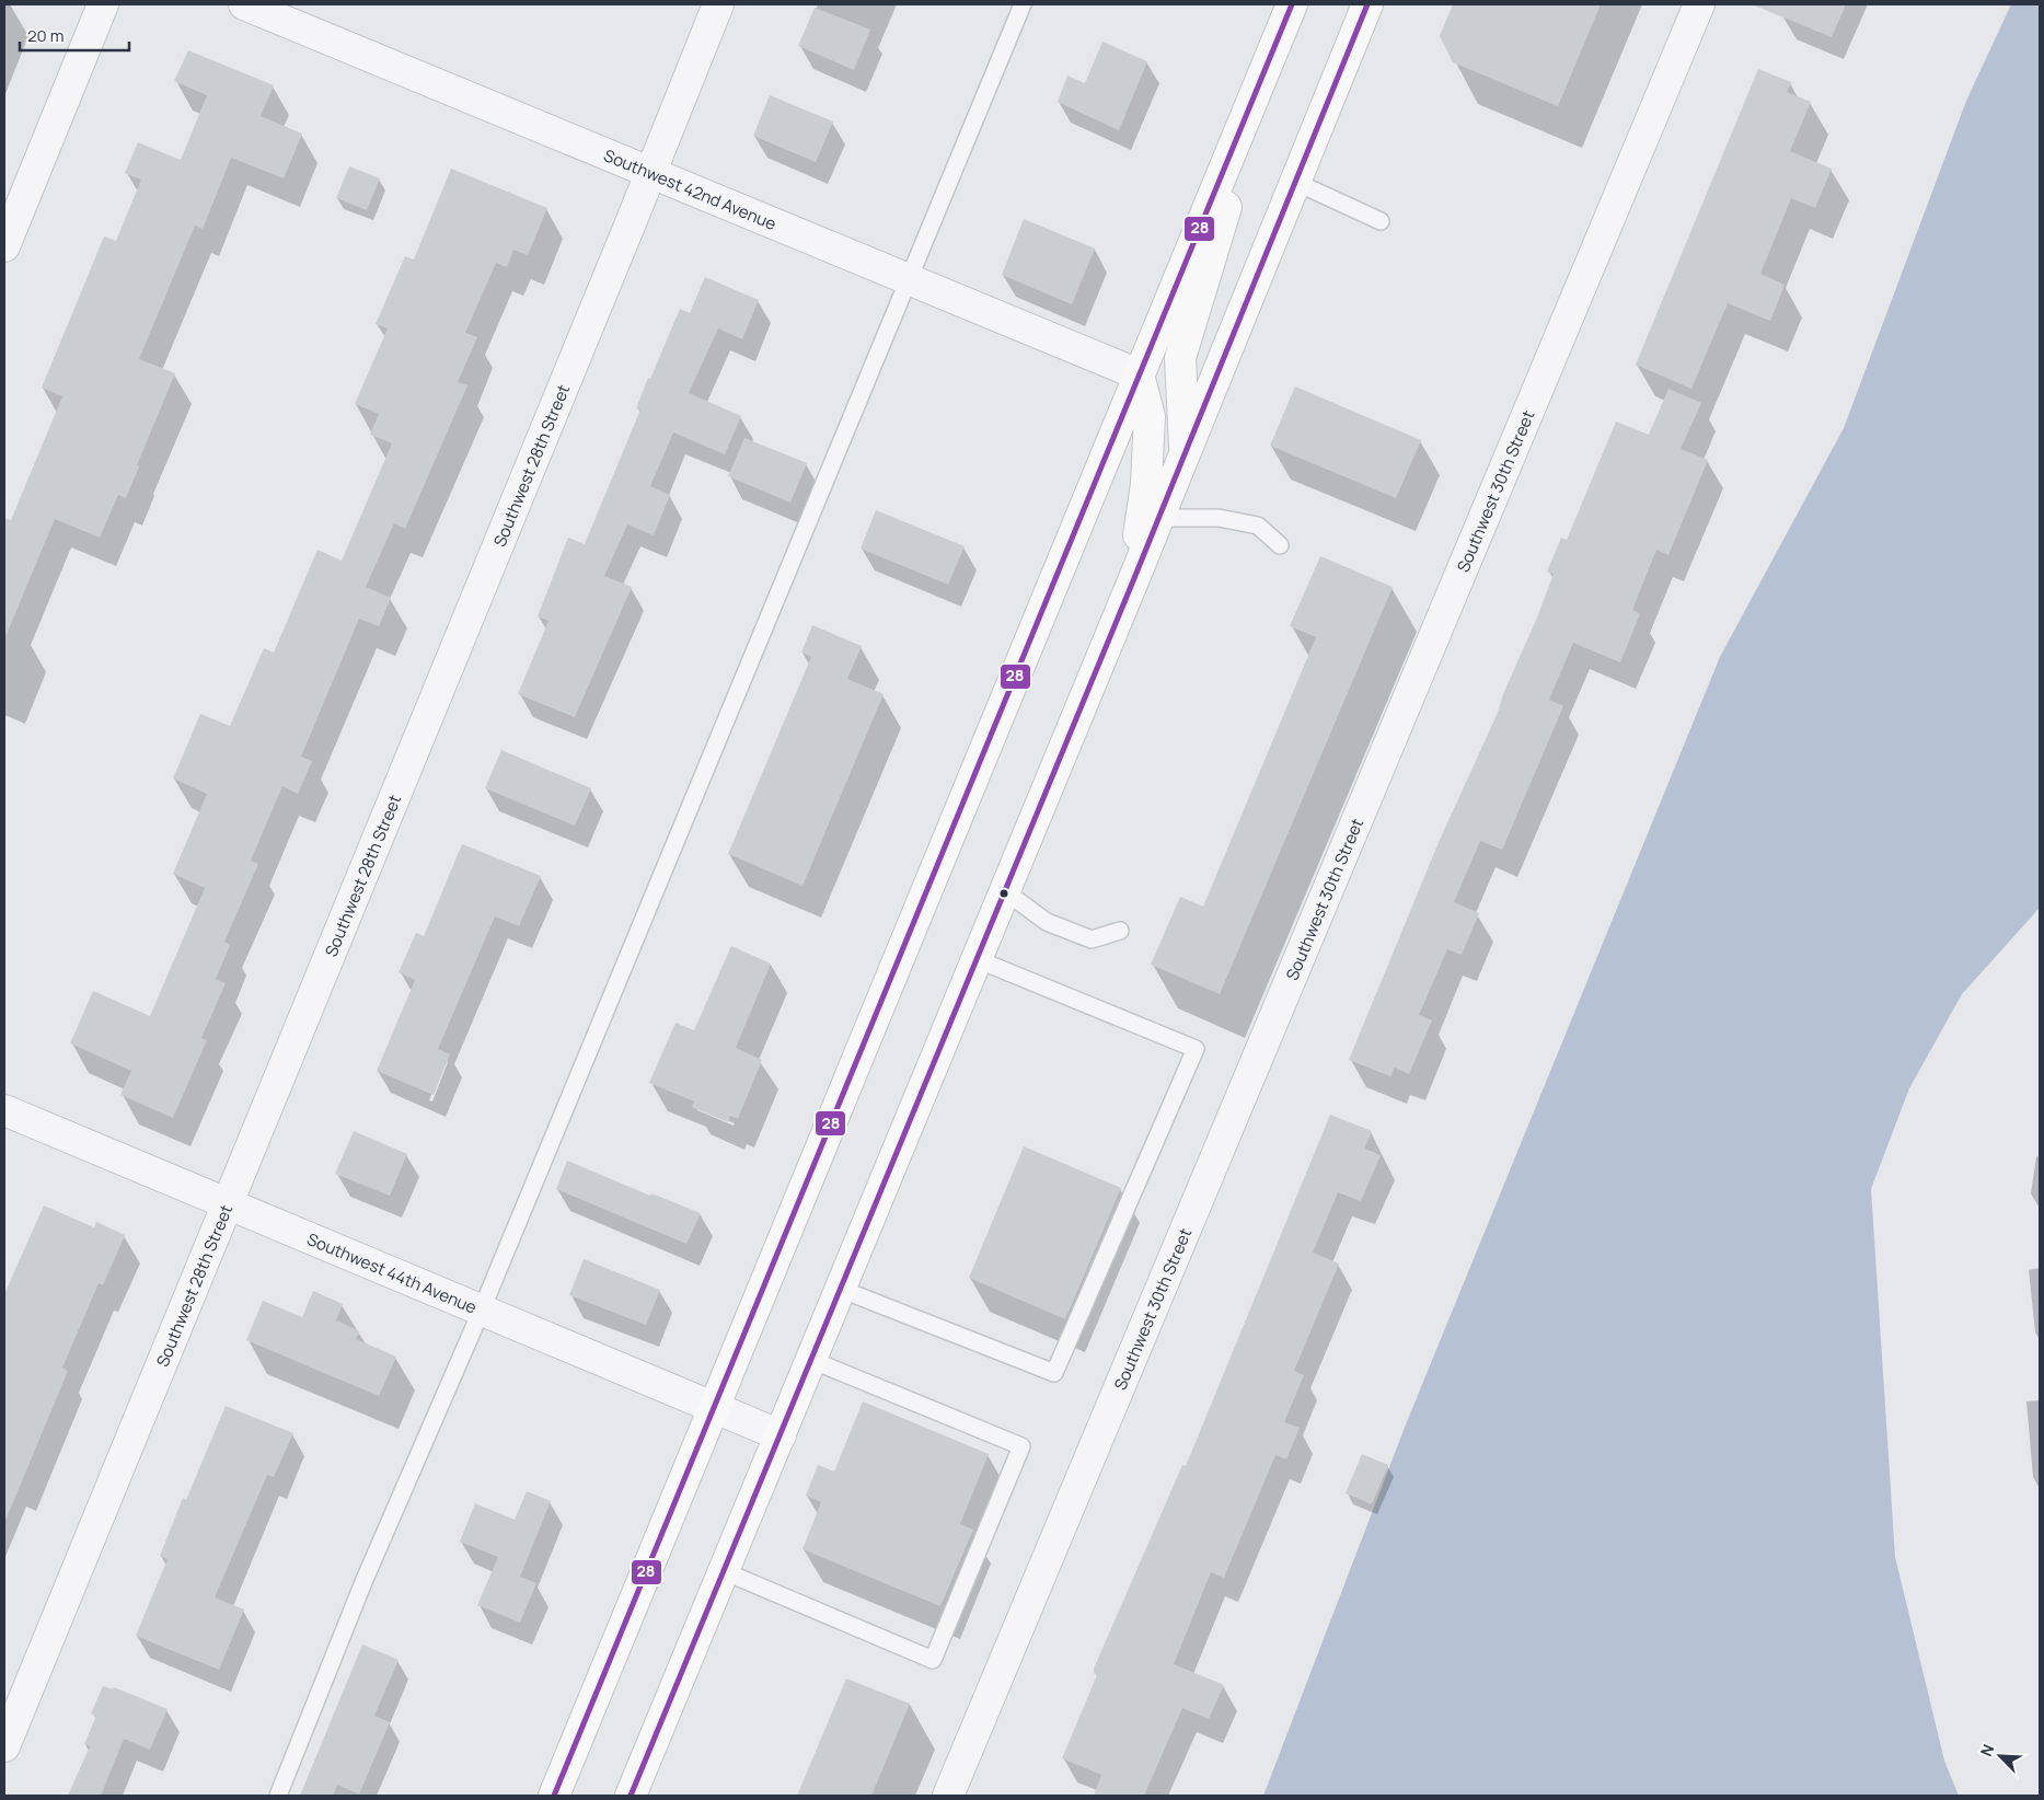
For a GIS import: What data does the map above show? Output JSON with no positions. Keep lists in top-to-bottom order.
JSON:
{
  "streets": {
    "street": [
      "Southwest 42nd Avenue",
      "Southwest 28th Street",
      "Southwest 30th Street",
      "Southwest 44th Avenue"
    ]
  },
  "crossings": [
    ["Southwest 42nd Avenue", "Southwest 28th Street"],
    ["Southwest 28th Street", "Southwest 44th Avenue"]
  ],
  "lines": ["transit line 28"],
  "scale_bar": "20 m",
  "north": "top left"
}
